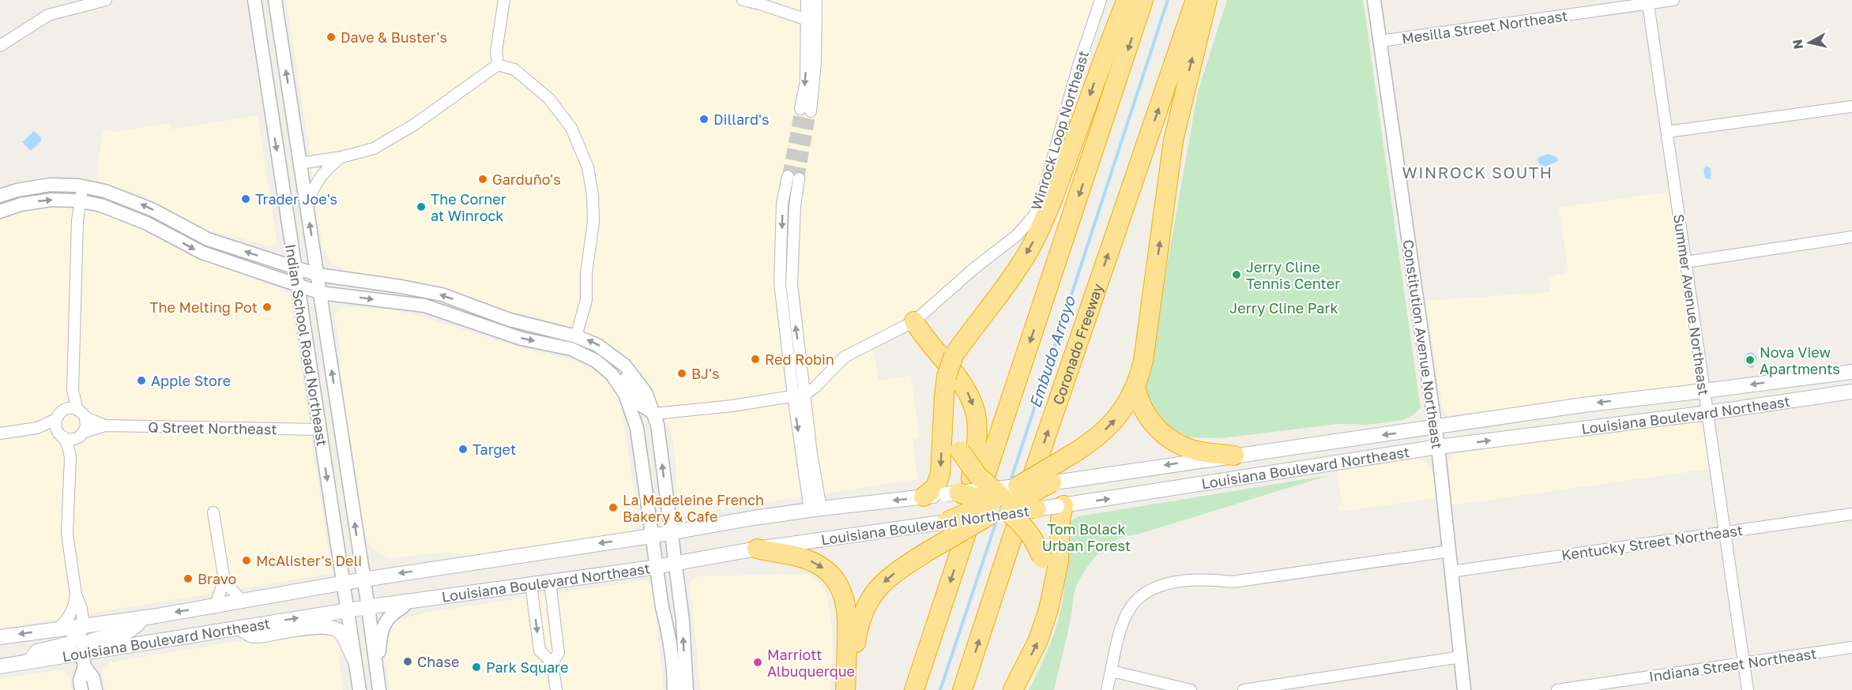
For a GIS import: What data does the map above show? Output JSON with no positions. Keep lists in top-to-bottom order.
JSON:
{
  "streets": {
    "highway": ["Coronado Freeway"],
    "main road": ["Louisiana Boulevard Northeast"],
    "street": [
      "Mesilla Street Northeast",
      "Winrock Loop Northeast",
      "Summer Avenue Northeast",
      "Constitution Avenue Northeast",
      "Indian School Road Northeast",
      "Q Street Northeast",
      "Kentucky Street Northeast",
      "Indiana Street Northeast"
    ]
  },
  "crossings": [
    ["Mesilla Street Northeast", "Summer Avenue Northeast"],
    ["Mesilla Street Northeast", "Constitution Avenue Northeast"],
    ["Summer Avenue Northeast", "Louisiana Boulevard Northeast"],
    ["Summer Avenue Northeast", "Kentucky Street Northeast"],
    ["Summer Avenue Northeast", "Indiana Street Northeast"],
    ["Constitution Avenue Northeast", "Louisiana Boulevard Northeast"],
    ["Constitution Avenue Northeast", "Kentucky Street Northeast"],
    ["Indian School Road Northeast", "Louisiana Boulevard Northeast"],
    ["Indian School Road Northeast", "Q Street Northeast"]
  ],
  "districts": ["WINROCK SOUTH"],
  "water": ["Embudo Arroyo"],
  "parks": ["Jerry Cline Park", "Tom Bolack Urban Forest"],
  "places": [
    "Dave & Buster's",
    "Dillard's",
    "Garduño's",
    "Trader Joe's",
    "The Corner at Winrock",
    "Jerry Cline Tennis Center",
    "The Melting Pot",
    "Red Robin",
    "Nova View Apartments",
    "BJ's",
    "Apple Store",
    "Target",
    "La Madeleine French Bakery & Cafe",
    "McAlister's Deli",
    "Bravo",
    "Chase",
    "Marriott Albuquerque",
    "Park Square"
  ],
  "north": "left"
}
